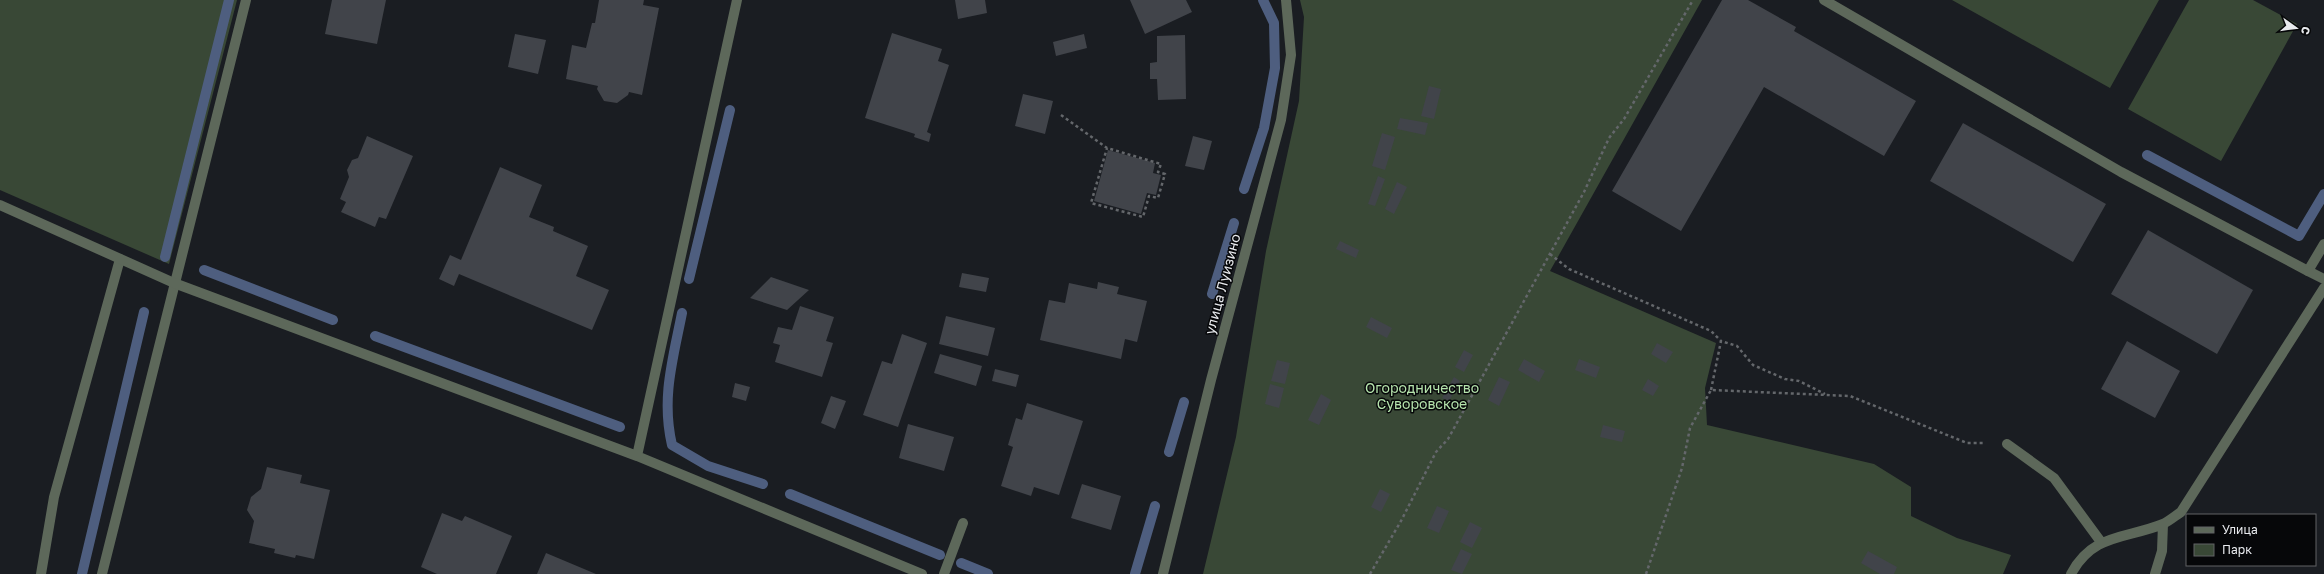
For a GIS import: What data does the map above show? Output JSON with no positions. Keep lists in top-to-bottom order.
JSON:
{
  "streets": {
    "street": ["улица Луизино"]
  },
  "parks": ["Огородничество Суворовское"],
  "legend": ["Улица", "Парк"],
  "north": "right"
}
